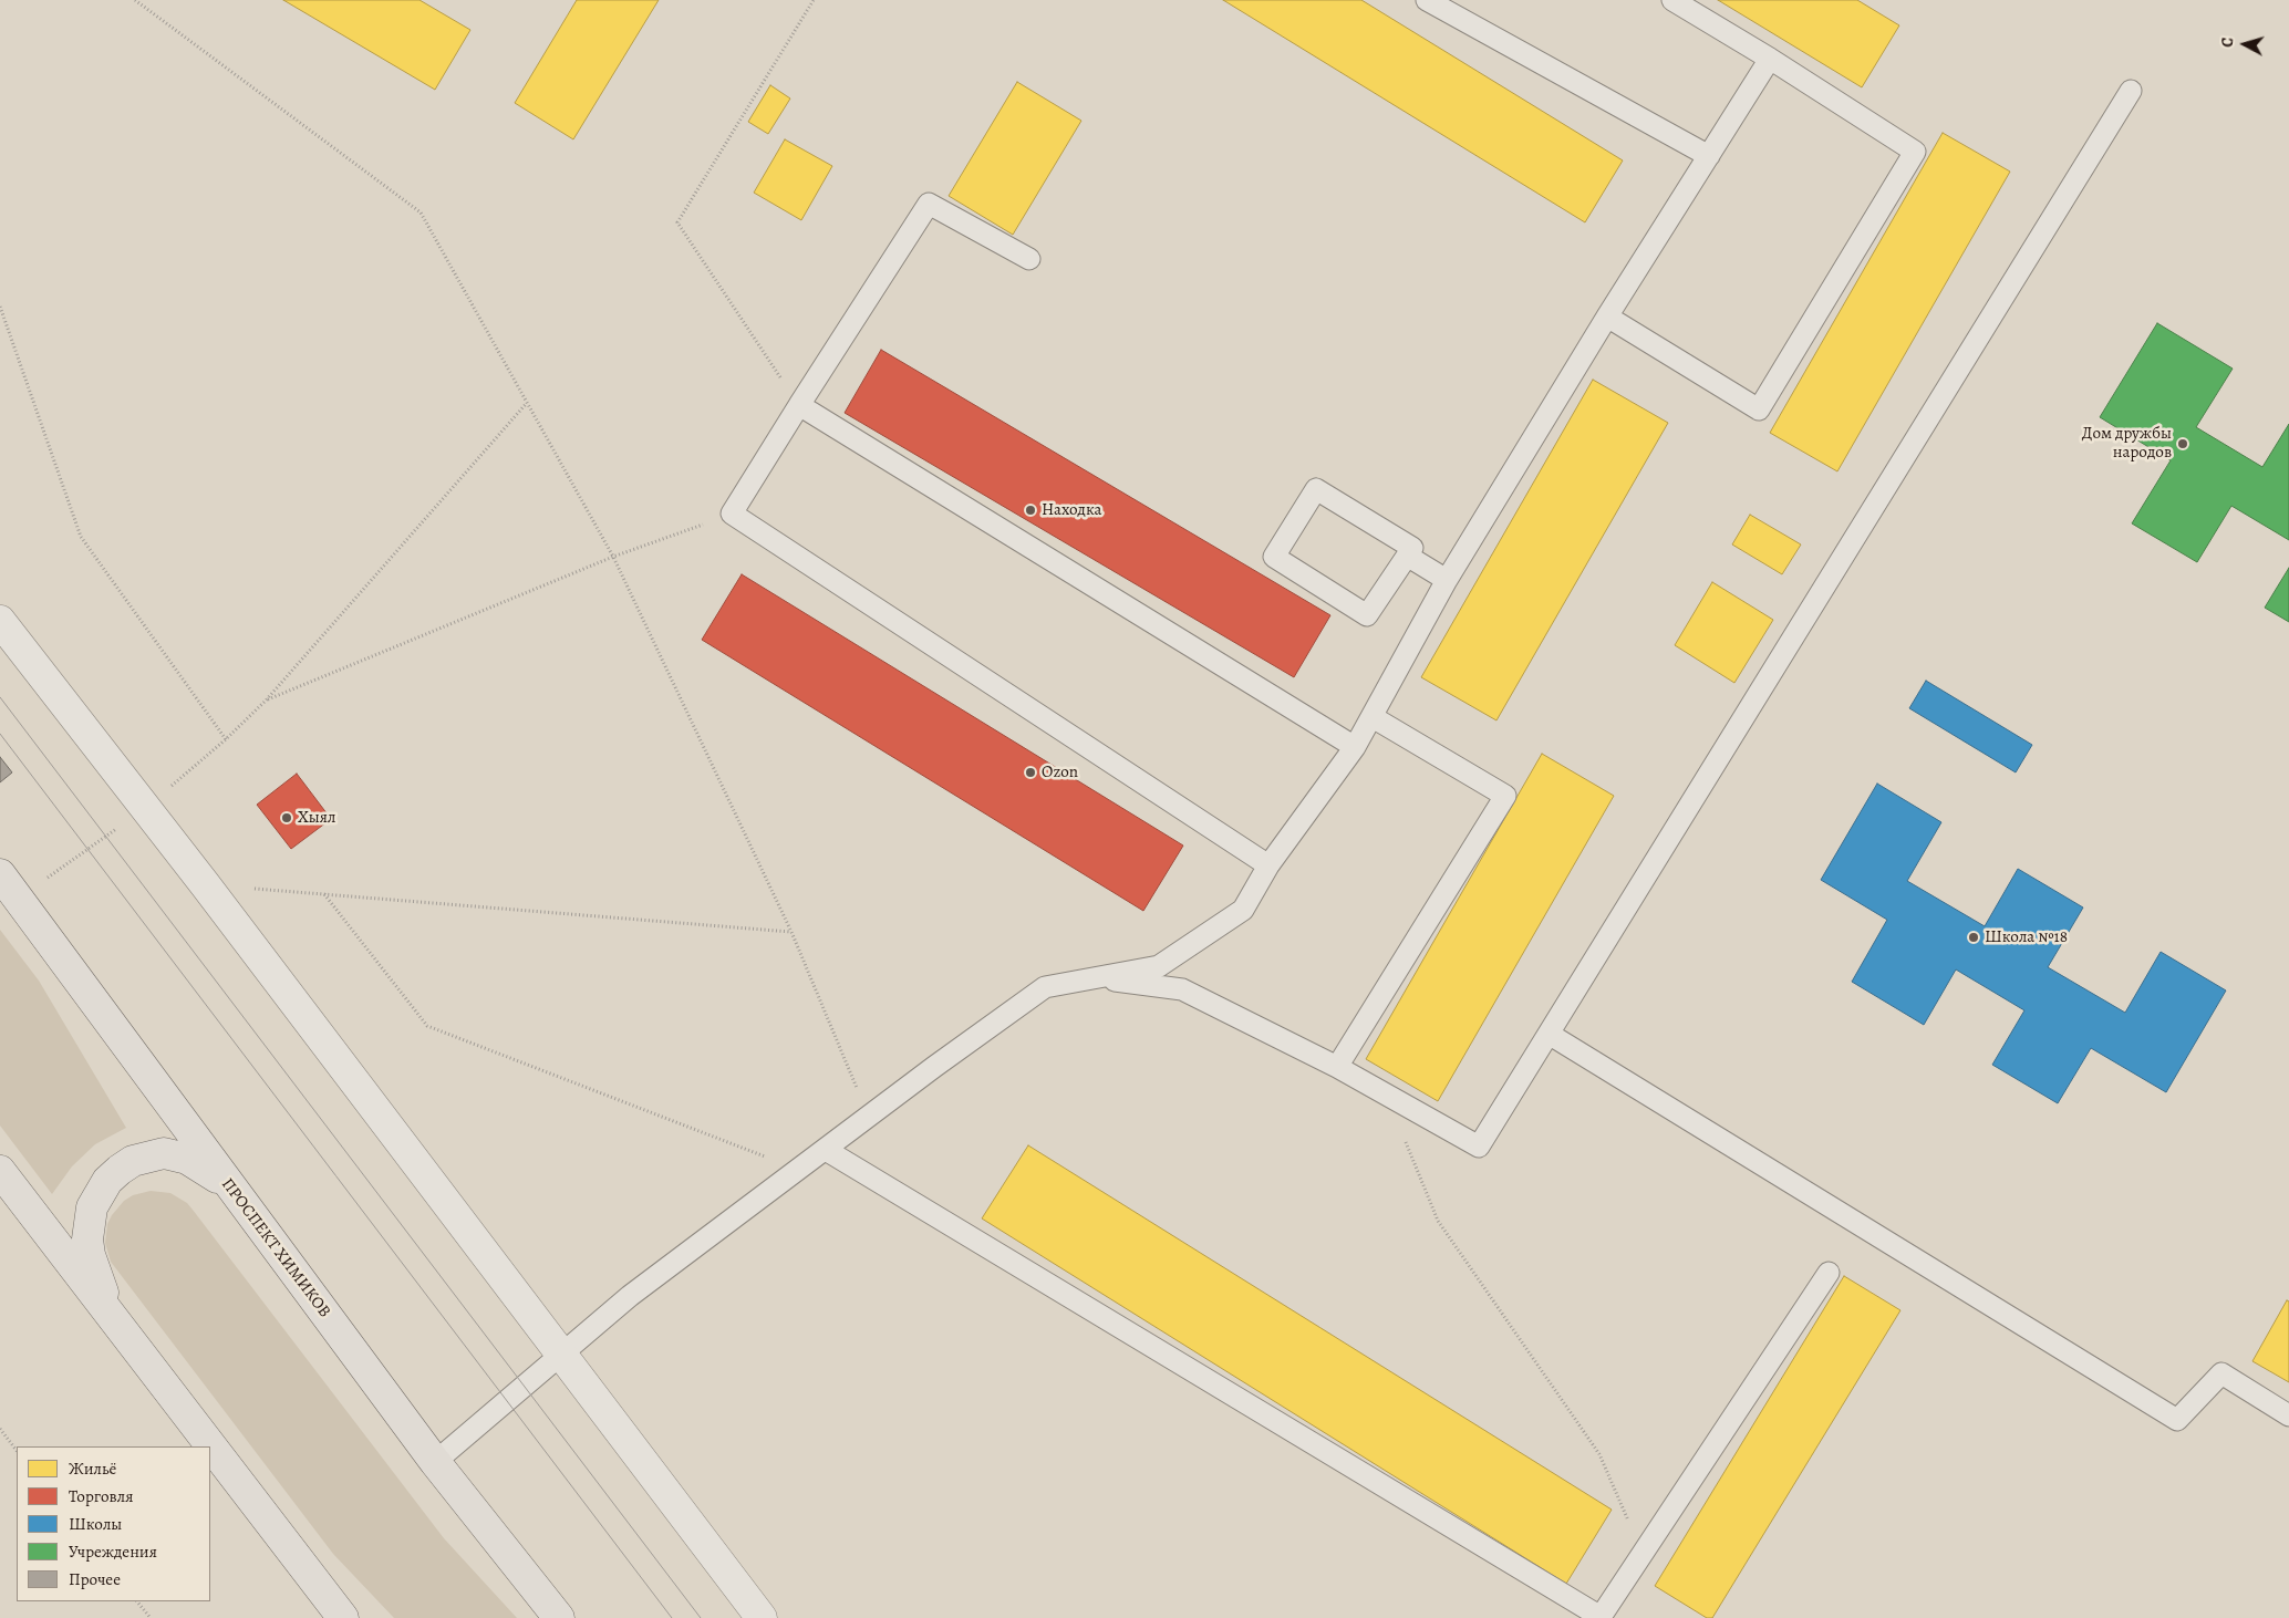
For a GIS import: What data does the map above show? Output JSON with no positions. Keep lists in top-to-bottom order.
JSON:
{
  "streets": {
    "main road": ["ПРОСПЕКТ ХИМИКОВ"]
  },
  "places": [
    "Дом дружбы народов",
    "Находка",
    "Ozon",
    "Хыял",
    "Школа №18"
  ],
  "legend": [
    "Жильё",
    "Торговля",
    "Школы",
    "Учреждения",
    "Прочее"
  ],
  "north": "left"
}
